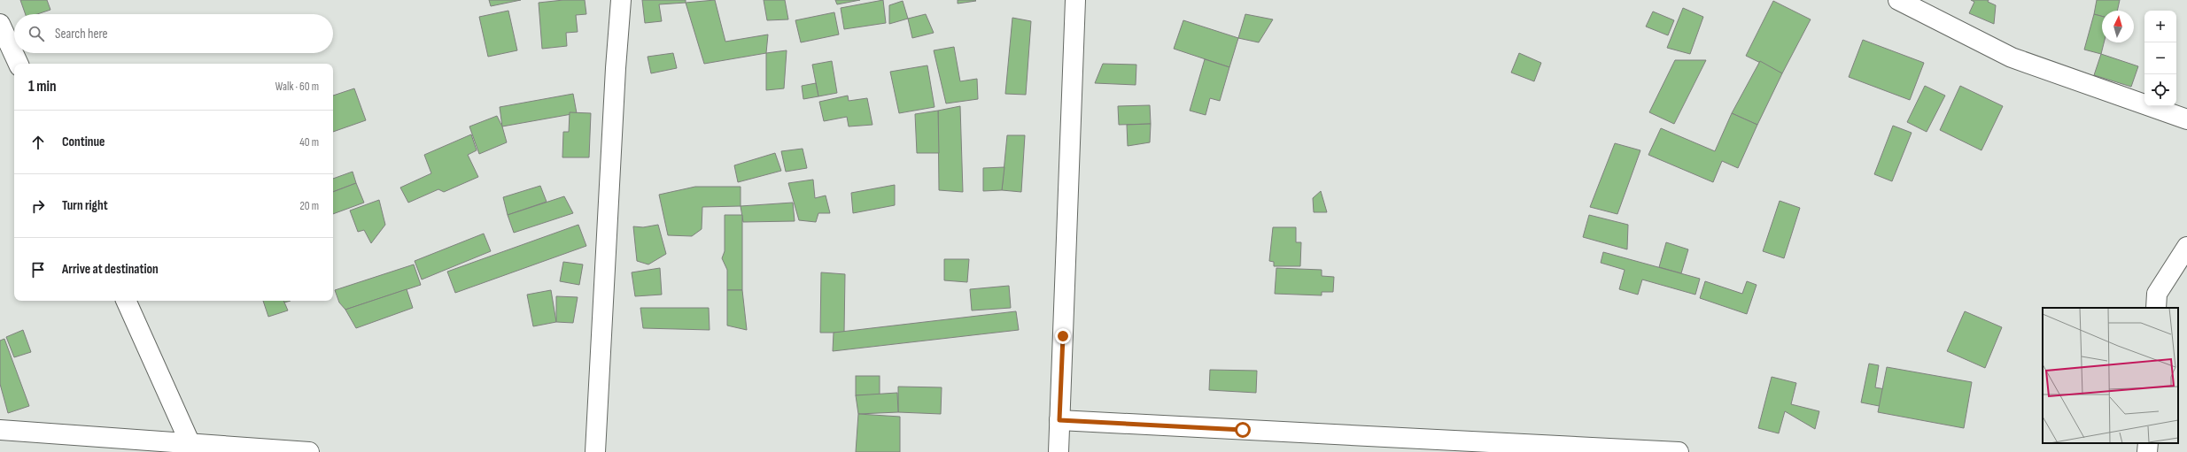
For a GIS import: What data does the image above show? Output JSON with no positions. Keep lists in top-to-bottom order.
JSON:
{
  "north": "top",
  "page": {
    "map_buttons": ["+", "−"],
    "search": "Search here",
    "heading": ["1 min", "Walk · 60 m"],
    "list": [
      ["Continue", "40 m"],
      ["Turn right", "20 m"],
      "Arrive at destination"
    ]
  }
}
